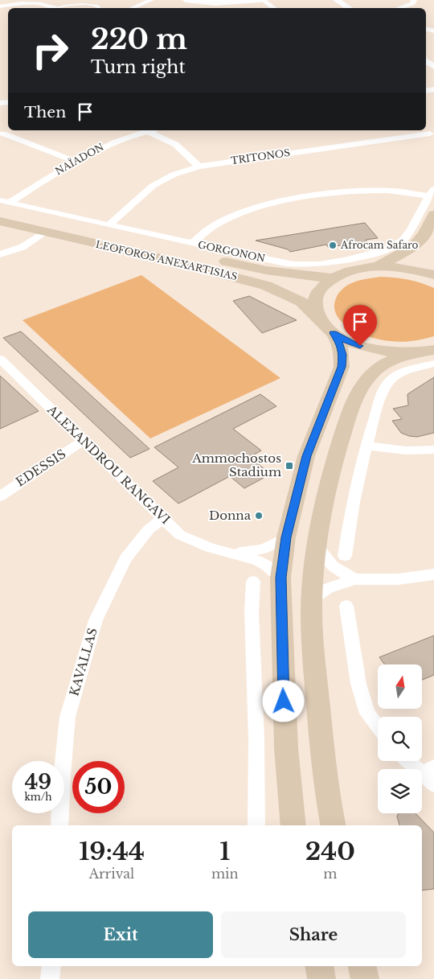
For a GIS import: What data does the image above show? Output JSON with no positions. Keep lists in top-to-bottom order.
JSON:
{
  "streets": {
    "main road": ["LEOFOROS ANEXARTISIAS"],
    "street": [
      "TRITONOS",
      "NAÏADON",
      "GORGONON",
      "ALEXANDROU RANGAVI",
      "EDESSIS",
      "KAVALLAS"
    ]
  },
  "crossings": [
    ["TRITONOS", "GORGONON"],
    ["NAÏADON", "GORGONON"],
    ["NAÏADON", "LEOFOROS ANEXARTISIAS"],
    ["GORGONON", "LEOFOROS ANEXARTISIAS"],
    ["ALEXANDROU RANGAVI", "EDESSIS"],
    ["ALEXANDROU RANGAVI", "KAVALLAS"]
  ],
  "places": {
    "other": ["Afrocam Safaro", "Donna"],
    "transit": ["Ammochostos Stadium"]
  },
  "north": "top",
  "page": {
    "turn": ["220 m", "Turn right"],
    "then": "Then",
    "speed": "49 km/h",
    "limit": "50",
    "eta": [
      "19:44",
      "Arrival",
      "1",
      "min",
      "240",
      "m"
    ],
    "buttons": ["Exit", "Share"]
  }
}
